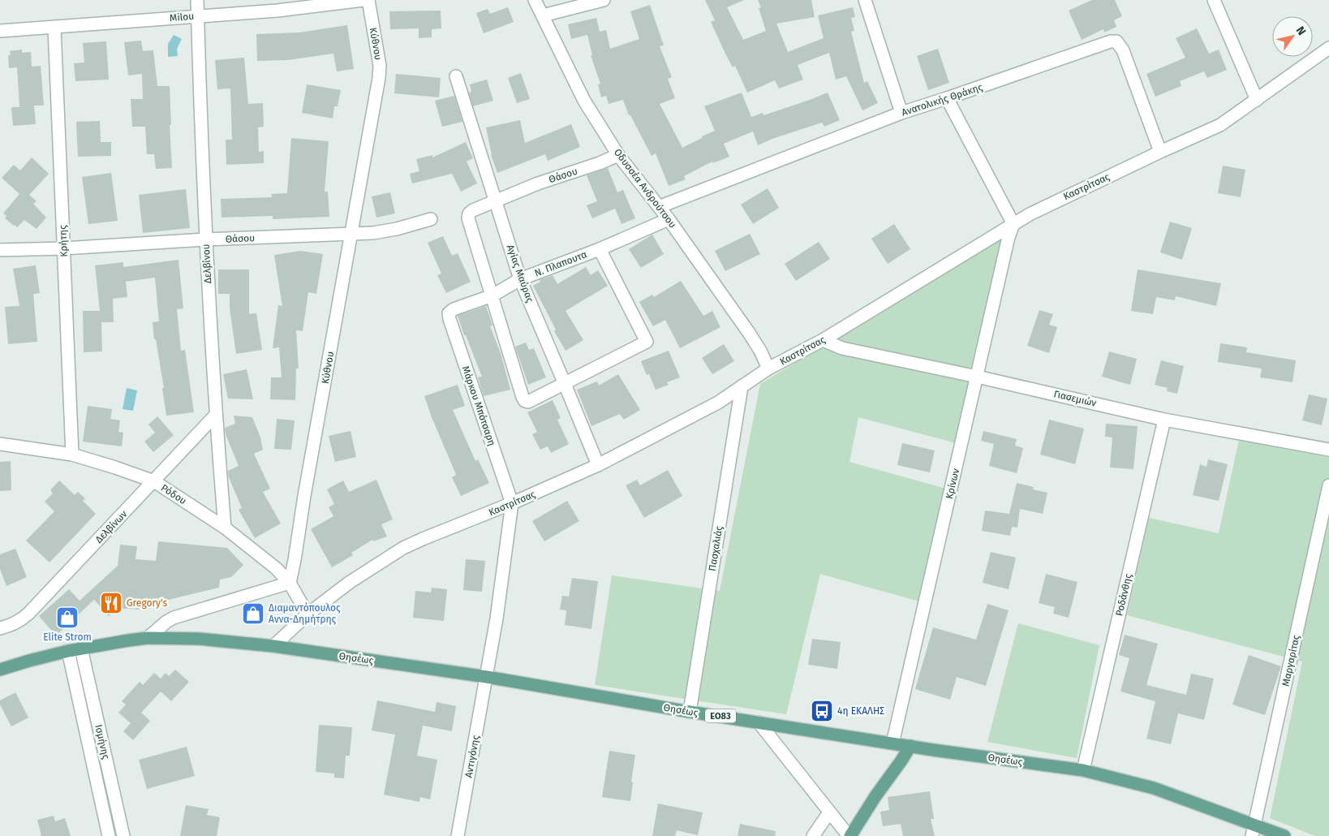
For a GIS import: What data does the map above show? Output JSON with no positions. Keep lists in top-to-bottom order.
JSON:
{
  "streets": {
    "main road": ["Θησέως", "ΕΟ83"],
    "street": [
      "Milou",
      "Κύθνου",
      "Ανατολικής Θράκης",
      "Θάσου",
      "Καστρίτσας",
      "Οδυσσέα Ανδρούτσου",
      "Κρήτης",
      "Δελβίνου",
      "Ν. Πλαπουτα",
      "Αγίας Μαύρας",
      "Γιασεμιών",
      "Μάρκου Μπότσαρη",
      "Κρίνων",
      "Ρόδου",
      "Δελβίνων",
      "Πασχαλιάς",
      "Ροδάνθης",
      "Μαργαρίτας",
      "Ισμήνης",
      "Αντιγόνης"
    ]
  },
  "crossings": [
    ["Milou", "Κρήτης"],
    ["Milou", "Δελβίνου"],
    ["Κύθνου", "Θάσου"],
    ["Κύθνου", "Ρόδου"],
    ["Ανατολικής Θράκης", "Καστρίτσας"],
    ["Ανατολικής Θράκης", "Οδυσσέα Ανδρούτσου"],
    ["Θάσου", "Οδυσσέα Ανδρούτσου"],
    ["Θάσου", "Κρήτης"],
    ["Θάσου", "Δελβίνου"],
    ["Θάσου", "Ν. Πλαπουτα"],
    ["Θάσου", "Αγίας Μαύρας"],
    ["Καστρίτσας", "Οδυσσέα Ανδρούτσου"],
    ["Καστρίτσας", "Αγίας Μαύρας"],
    ["Καστρίτσας", "Γιασεμιών"],
    ["Καστρίτσας", "Μάρκου Μπότσαρη"],
    ["Καστρίτσας", "Κρίνων"],
    ["Καστρίτσας", "Ρόδου"],
    ["Καστρίτσας", "Πασχαλιάς"],
    ["Καστρίτσας", "Θησέως"],
    ["Καστρίτσας", "Αντιγόνης"],
    ["Οδυσσέα Ανδρούτσου", "Ν. Πλαπουτα"],
    ["Κρήτης", "Ρόδου"],
    ["Δελβίνου", "Ρόδου"],
    ["Δελβίνου", "Δελβίνων"],
    ["Ν. Πλαπουτα", "Αγίας Μαύρας"],
    ["Ν. Πλαπουτα", "Μάρκου Μπότσαρη"],
    ["Γιασεμιών", "Κρίνων"],
    ["Γιασεμιών", "Ροδάνθης"],
    ["Μάρκου Μπότσαρη", "Αντιγόνης"],
    ["Κρίνων", "Θησέως"],
    ["Ρόδου", "Δελβίνων"],
    ["Πασχαλιάς", "Θησέως"],
    ["Ροδάνθης", "Θησέως"],
    ["Θησέως", "Μαργαρίτας"],
    ["Θησέως", "ΕΟ83"],
    ["Θησέως", "Ισμήνης"],
    ["Θησέως", "Αντιγόνης"],
    ["ΕΟ83", "Ισμήνης"]
  ],
  "places": {
    "restaurant": ["Gregory's"],
    "shop": ["Διαμαντόπουλος Αννα-Δημήτρης", "Elite Strom"],
    "bus stop": ["4η ΕΚΑΛΗΣ"]
  },
  "north": "top right"
}
